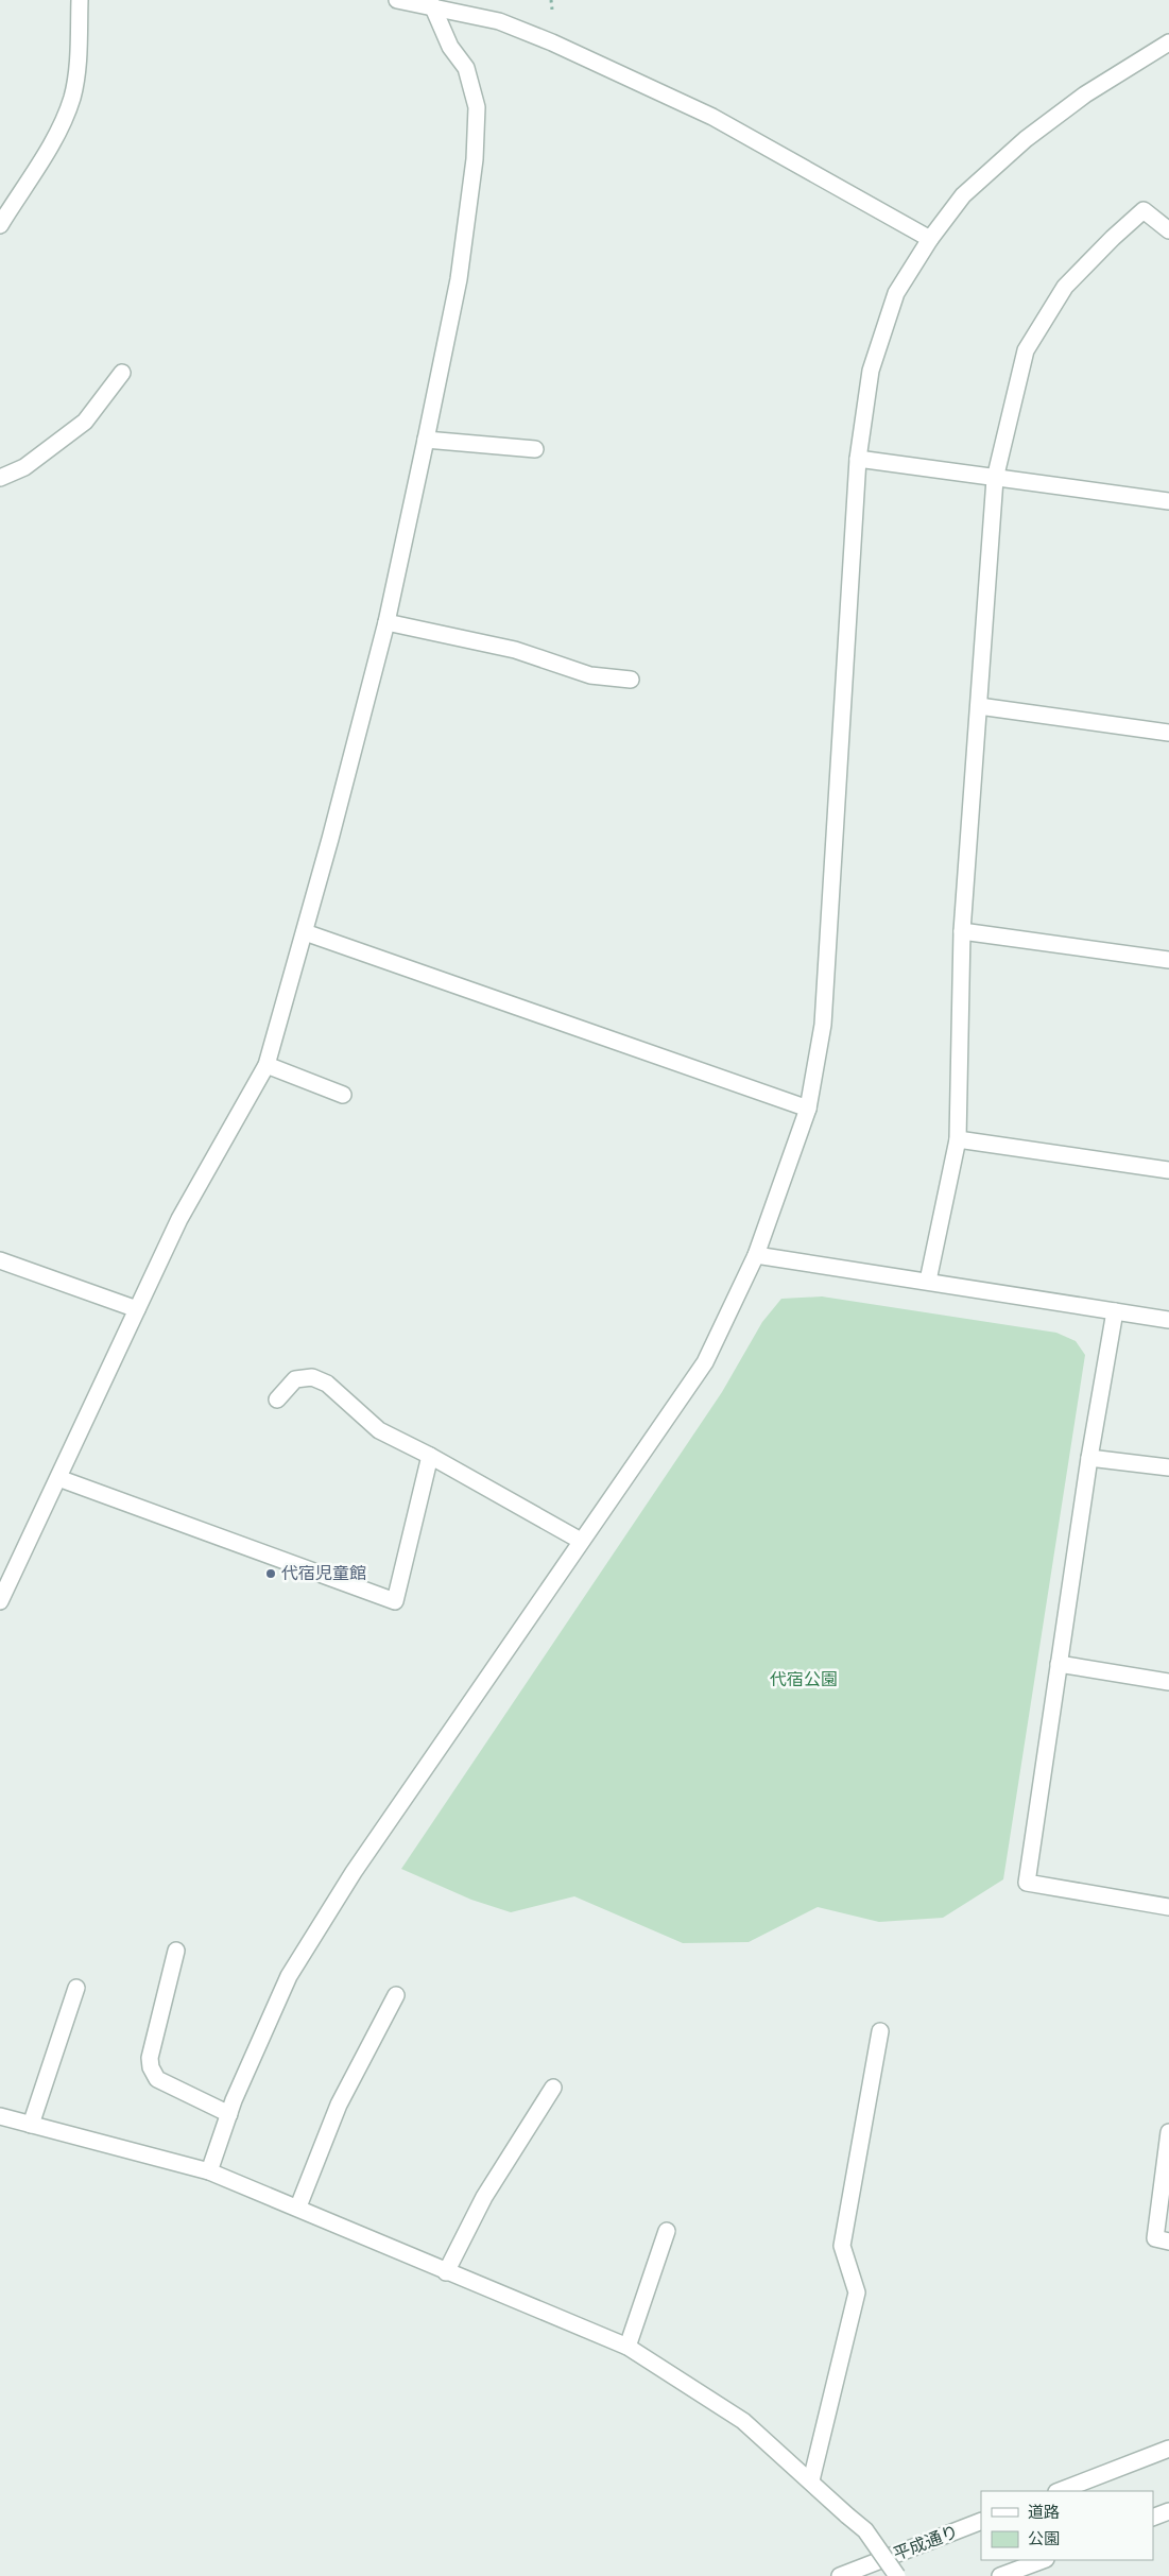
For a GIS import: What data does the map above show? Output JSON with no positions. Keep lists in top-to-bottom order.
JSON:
{
  "streets": {
    "street": ["平成通り"]
  },
  "parks": ["代宿公園"],
  "places": ["代宿児童館"],
  "legend": ["道路", "公園"]
}
